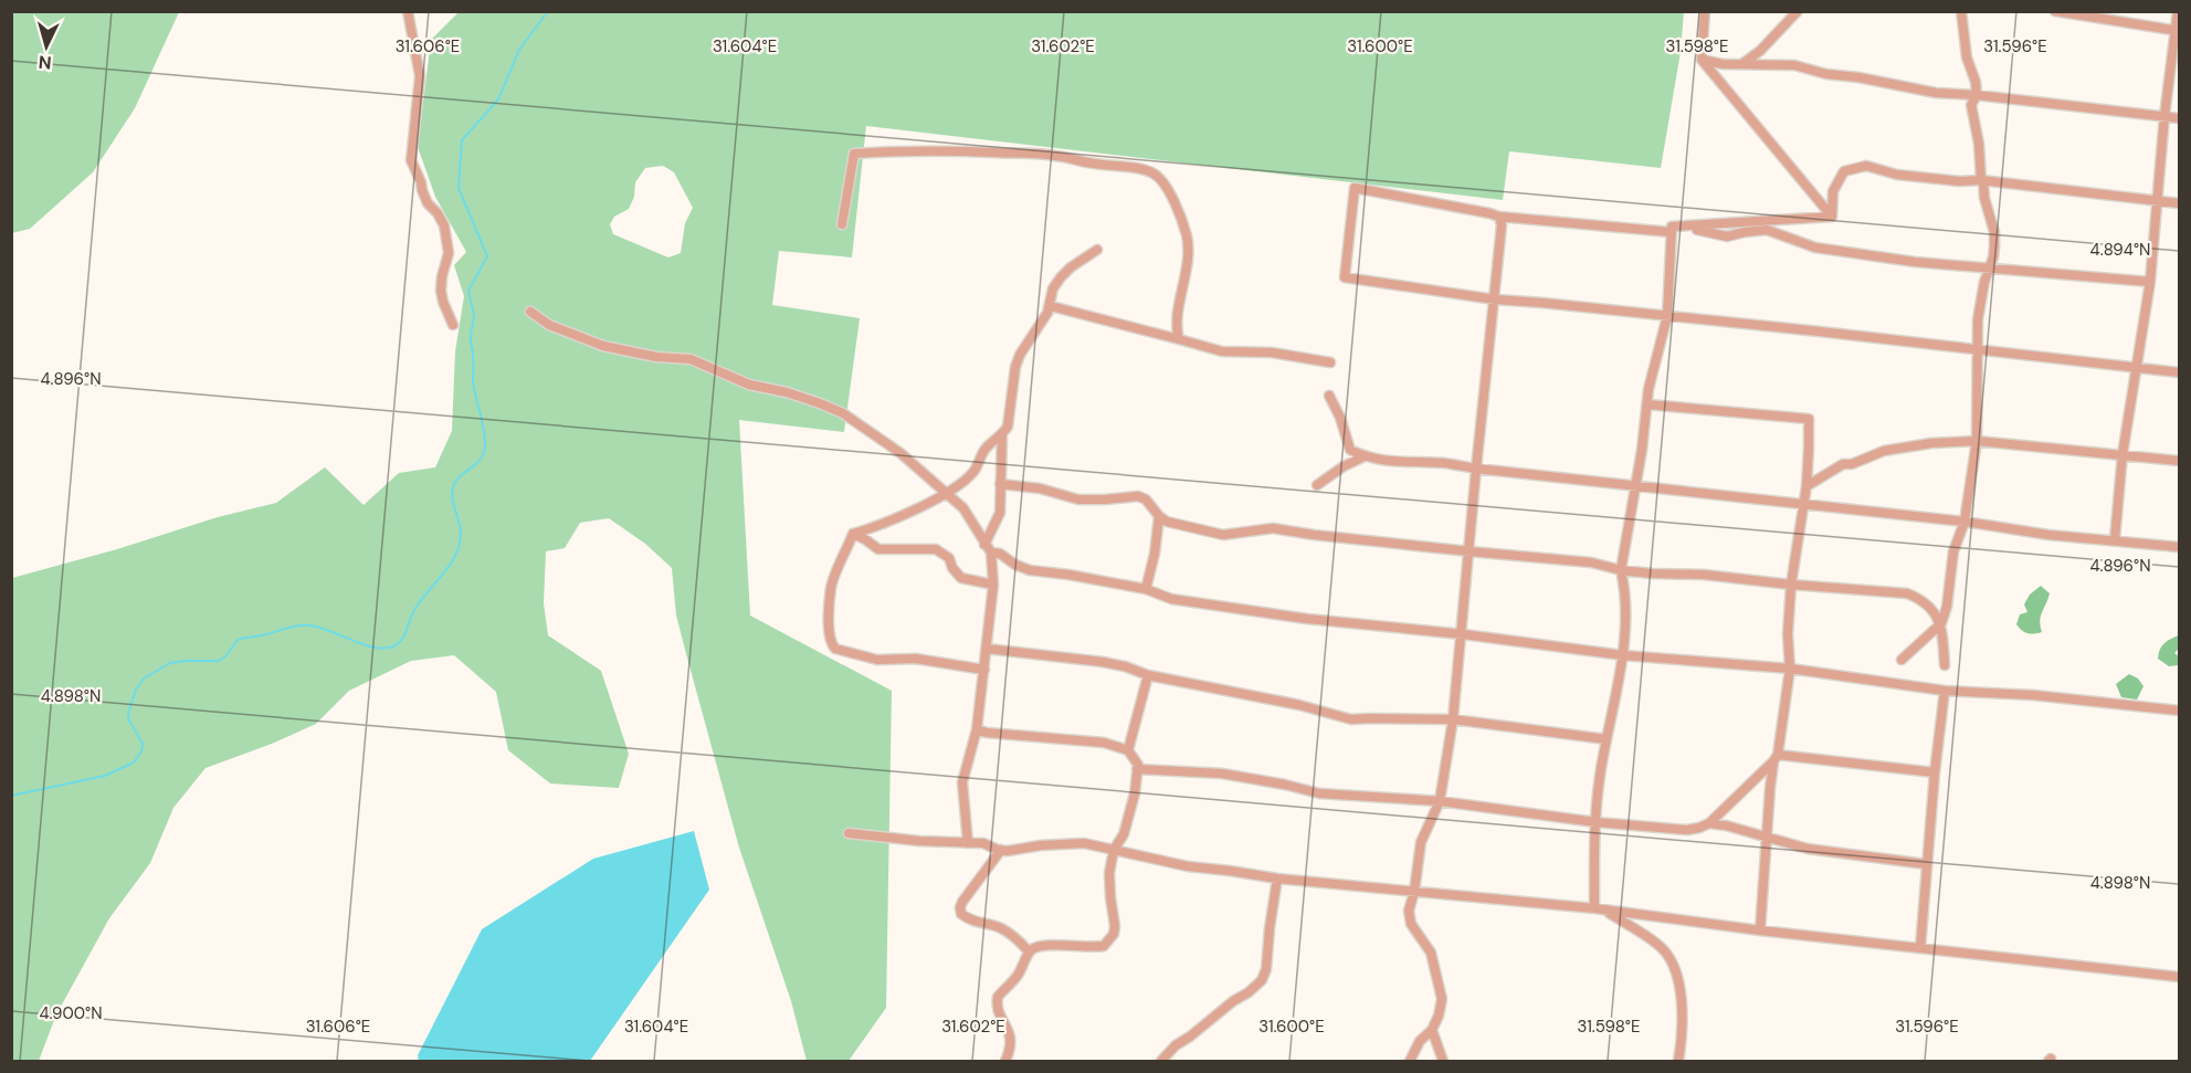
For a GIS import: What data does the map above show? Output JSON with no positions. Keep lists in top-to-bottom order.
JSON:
{
  "north": "bottom",
  "coordinates": [
    "31.606°E",
    "31.604°E",
    "31.602°E",
    "31.600°E",
    "31.598°E",
    "31.596°E",
    "4.894°N",
    "4.896°N",
    "4.898°N",
    "4.900°N"
  ]
}
